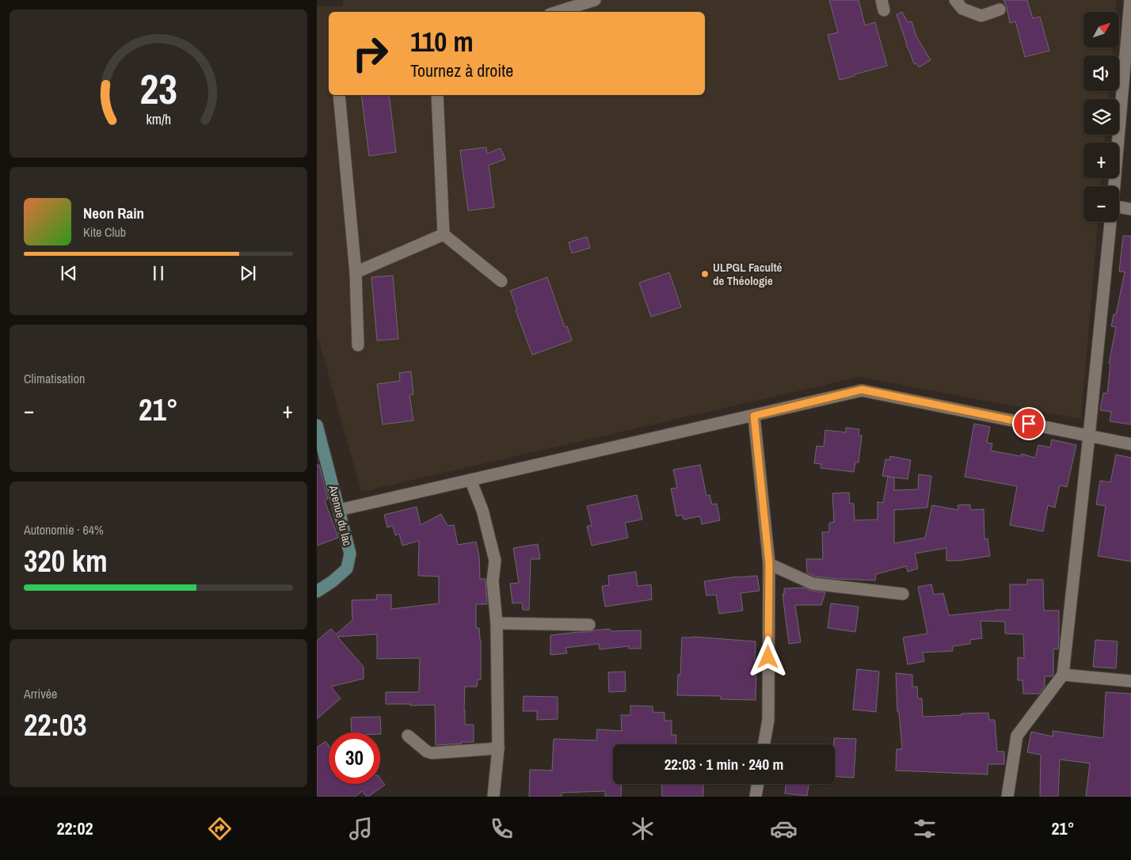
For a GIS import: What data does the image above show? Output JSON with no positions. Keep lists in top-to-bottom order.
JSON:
{
  "streets": {
    "main road": ["Avenue du lac"]
  },
  "places": ["ULPGL Faculté de Théologie"],
  "north": "top right",
  "page": {
    "map_buttons": ["+", "−"],
    "turn": ["110 m", "Tournez à droite"],
    "song": ["Neon Rain", "Kite Club"],
    "tile": [
      "Climatisation",
      ["Autonomie · 64%", "320 km"],
      ["Arrivée", "22:03"]
    ],
    "heat": ["−", "21°", "+"],
    "limit": "30",
    "trip": "22:03 · 1 min · 240 m",
    "tabs": ["22:02", "21°"],
    "gauge": ["23", "km/h"]
  }
}
